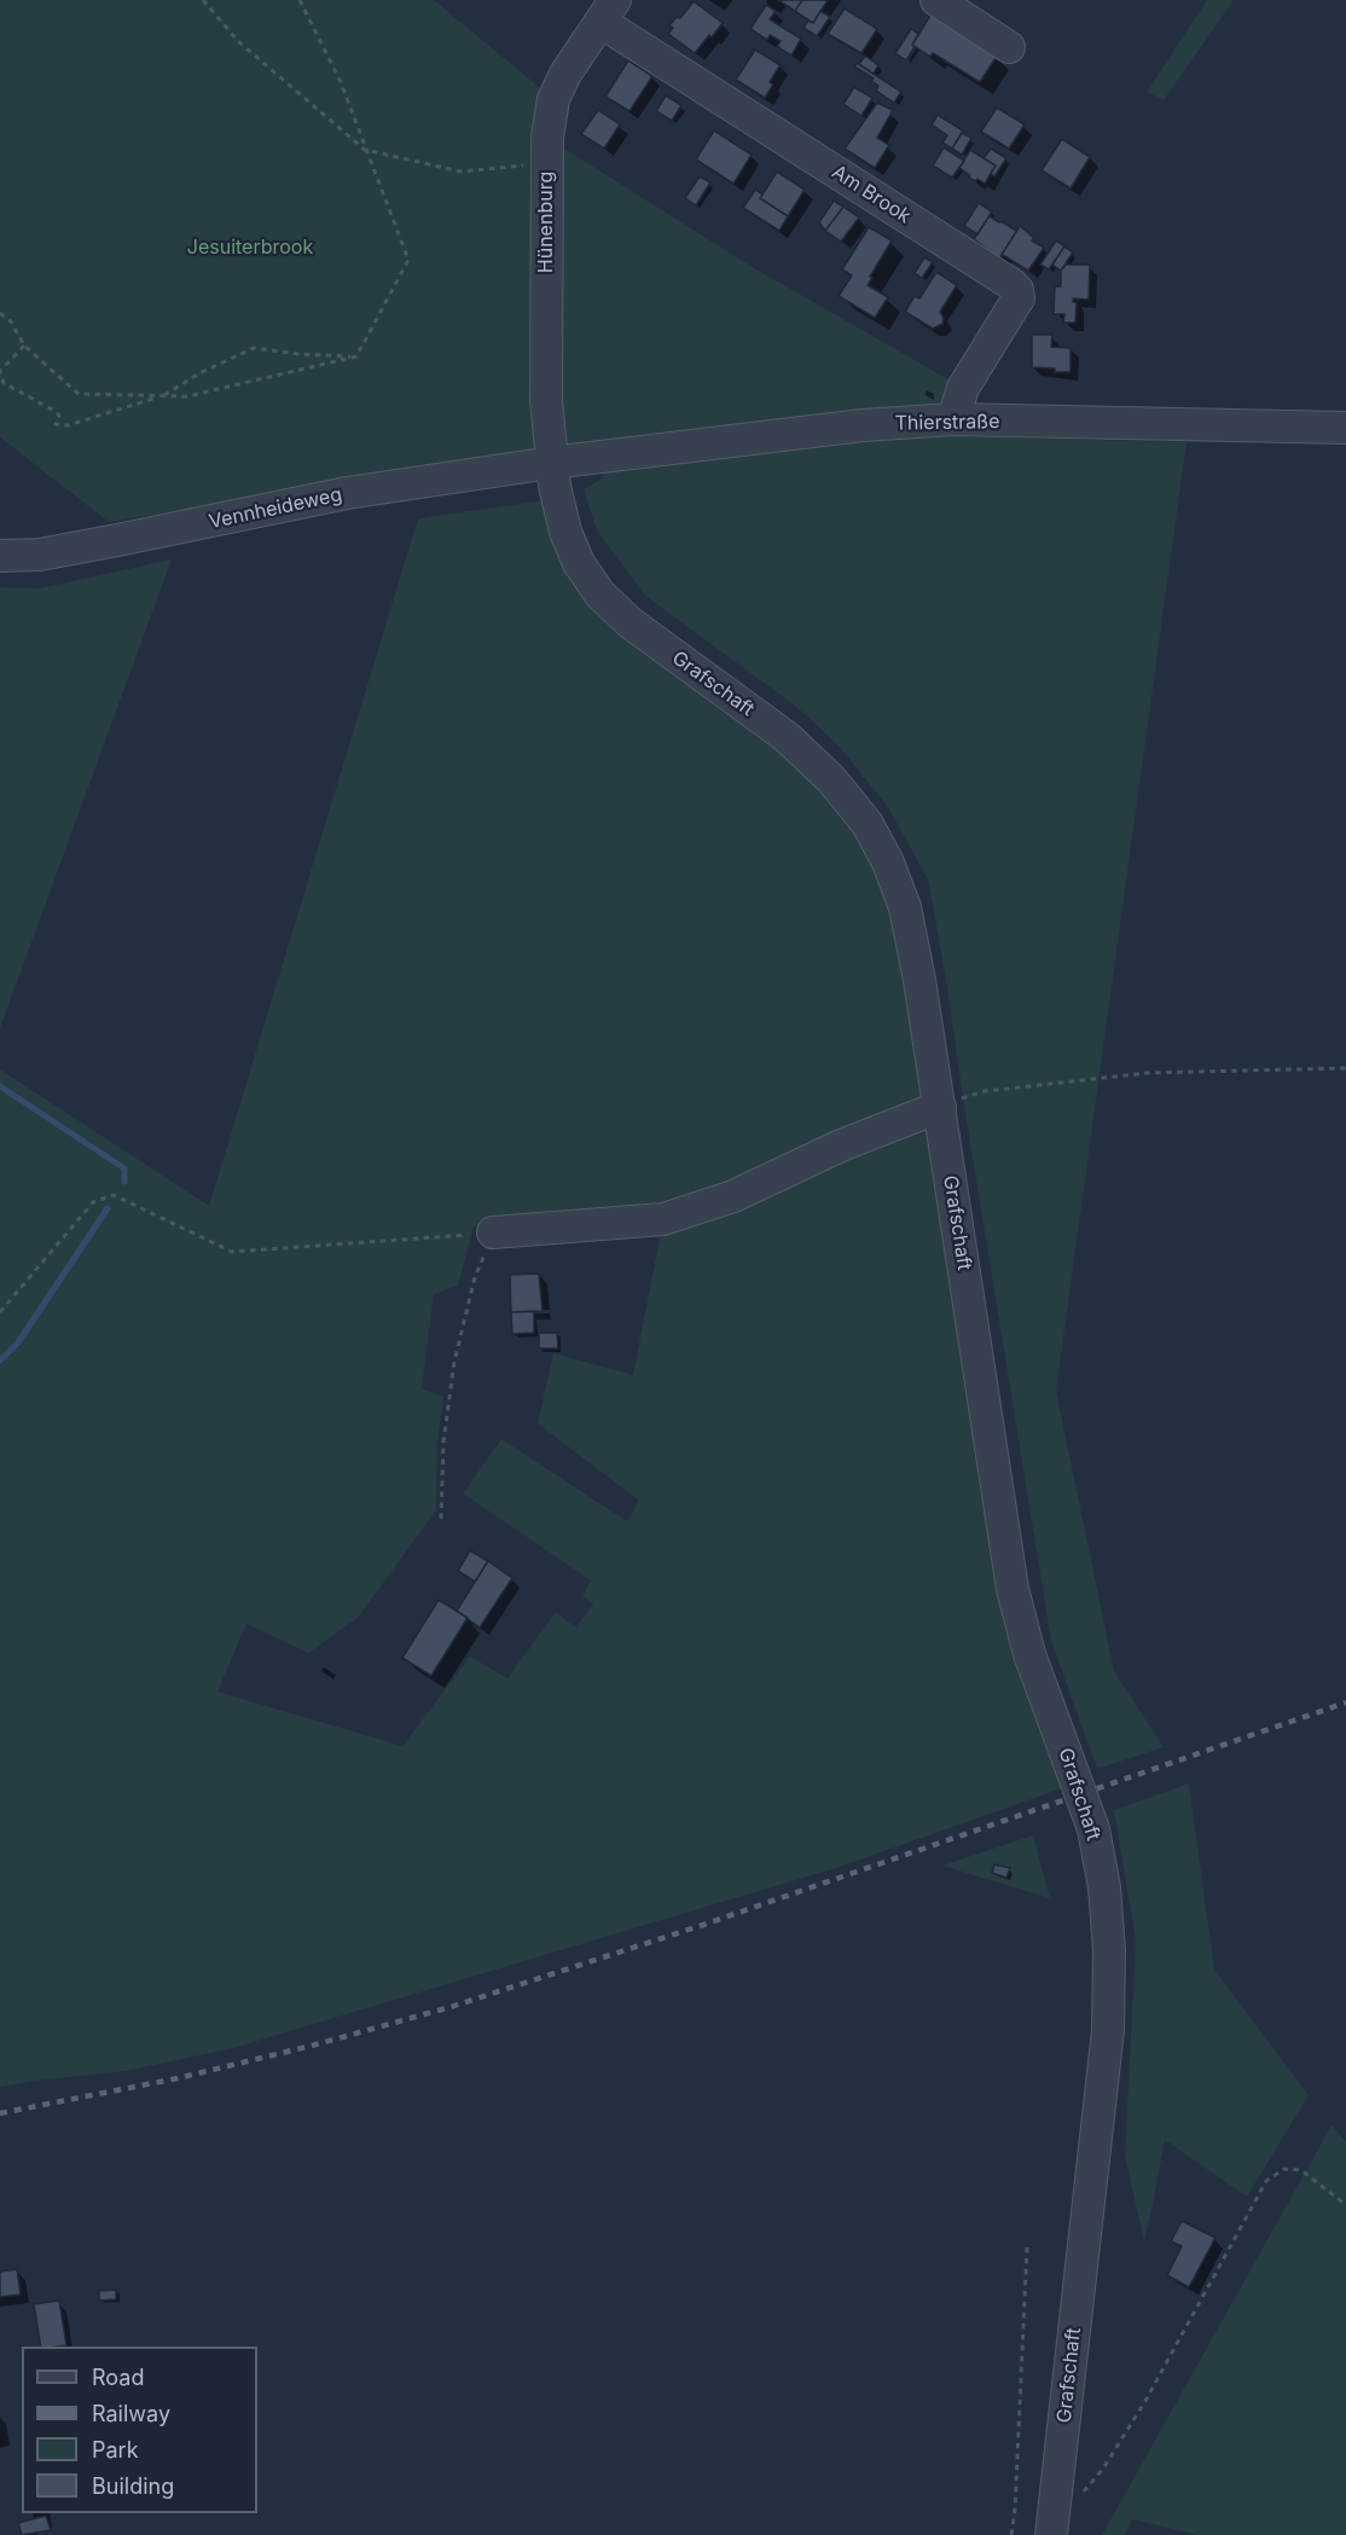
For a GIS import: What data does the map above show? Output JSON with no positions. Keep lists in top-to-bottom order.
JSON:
{
  "streets": {
    "street": [
      "Am Brook",
      "Hünenburg",
      "Thierstraße",
      "Vennheideweg",
      "Grafschaft"
    ]
  },
  "crossings": [
    ["Am Brook", "Hünenburg"],
    ["Am Brook", "Thierstraße"],
    ["Hünenburg", "Thierstraße"],
    ["Hünenburg", "Vennheideweg"],
    ["Hünenburg", "Grafschaft"],
    ["Thierstraße", "Vennheideweg"],
    ["Thierstraße", "Grafschaft"],
    ["Vennheideweg", "Grafschaft"]
  ],
  "parks": ["Jesuiterbrook"],
  "legend": [
    "Road",
    "Railway",
    "Park",
    "Building"
  ]
}
